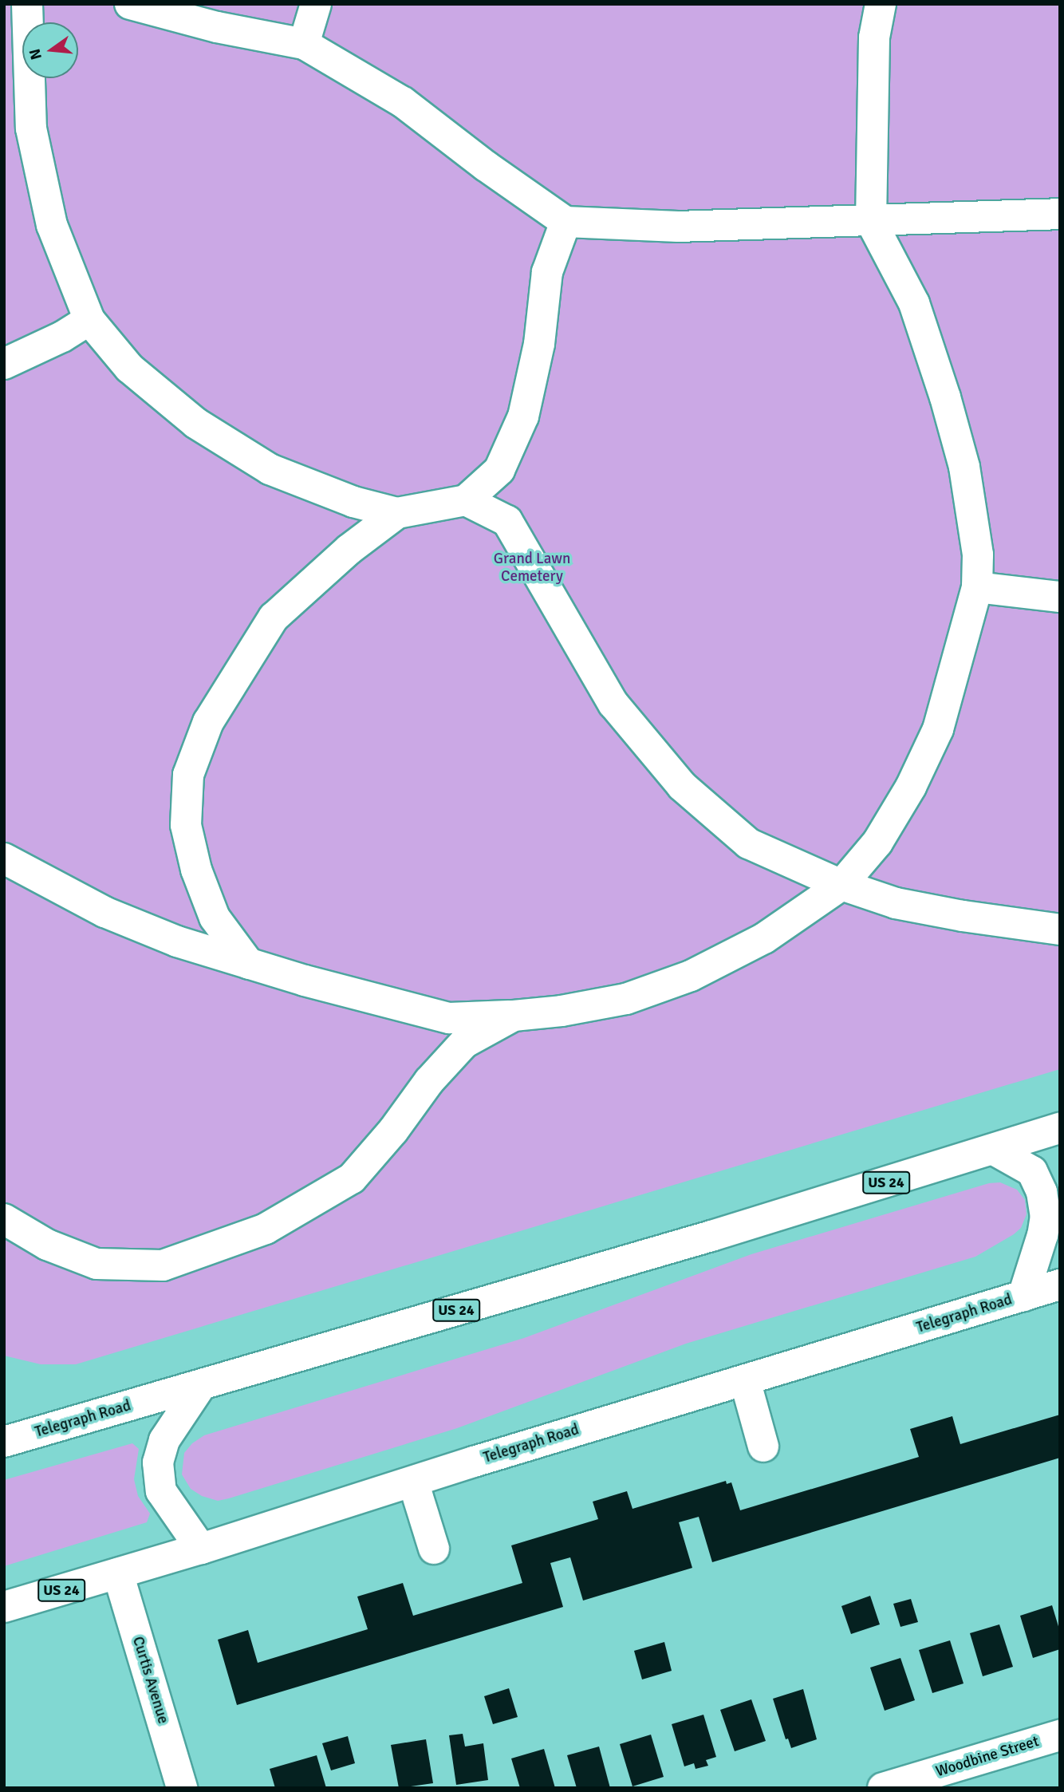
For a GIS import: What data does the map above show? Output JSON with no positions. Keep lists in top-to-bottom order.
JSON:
{
  "streets": {
    "main road": [
      "US 24",
      "Telegraph Road",
      "Curtis Avenue",
      "Woodbine Street"
    ]
  },
  "crossings": [
    ["Telegraph Road", "Curtis Avenue"]
  ],
  "parks": ["Grand Lawn Cemetery"],
  "north": "left"
}
